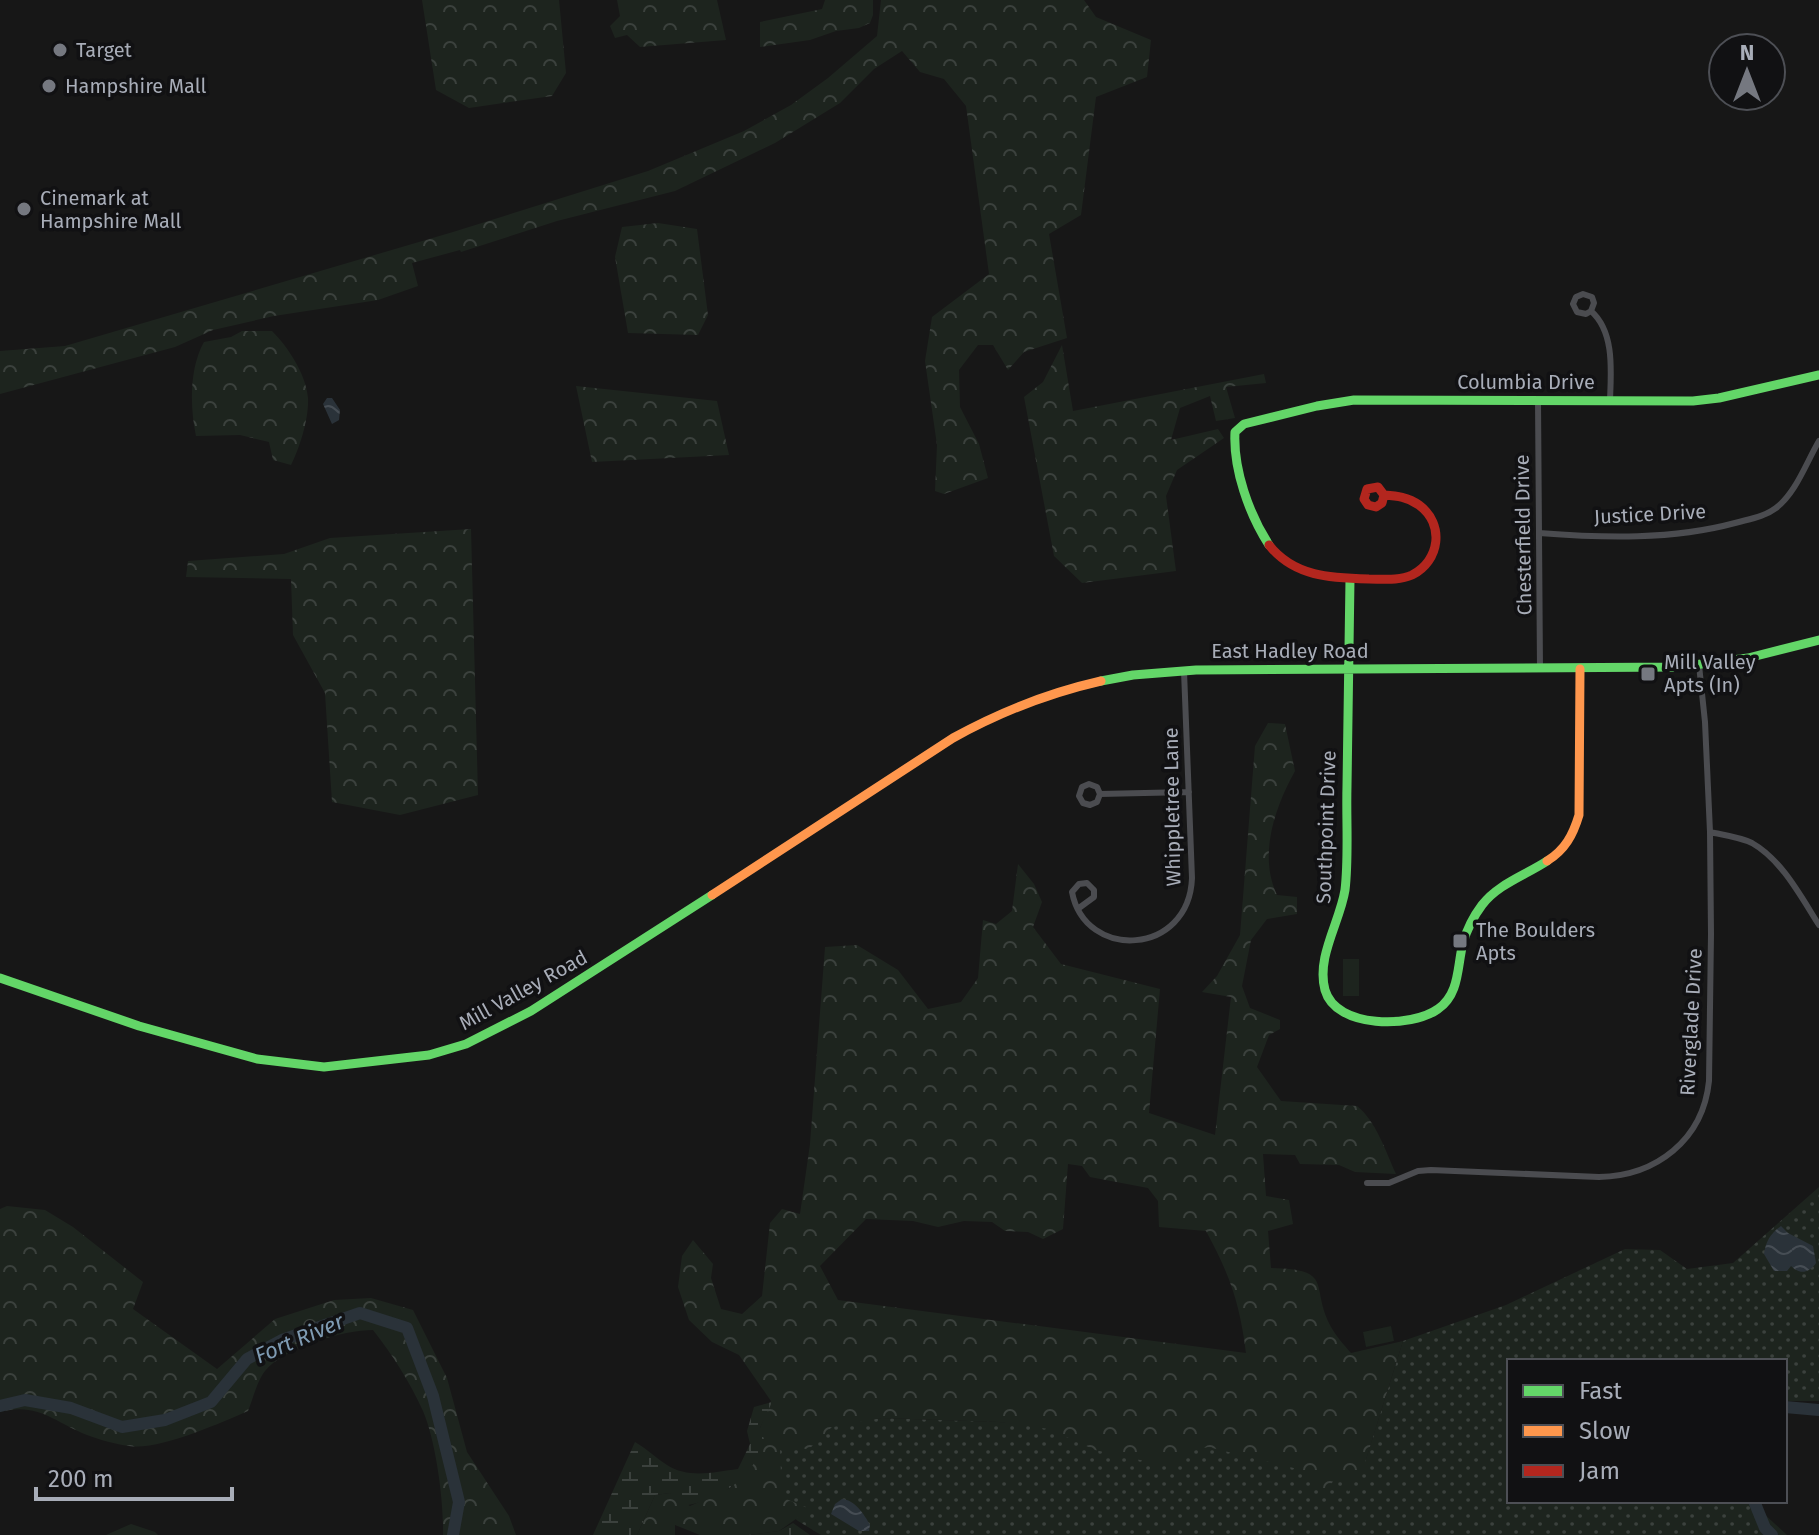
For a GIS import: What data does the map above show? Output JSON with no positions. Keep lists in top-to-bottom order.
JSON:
{
  "streets": {
    "street": [
      "Columbia Drive",
      "Justice Drive",
      "Chesterfield Drive",
      "East Hadley Road",
      "Whippletree Lane",
      "Southpoint Drive",
      "Mill Valley Road",
      "Riverglade Drive"
    ]
  },
  "crossings": [
    ["Columbia Drive", "Chesterfield Drive"],
    ["Columbia Drive", "Southpoint Drive"],
    ["Justice Drive", "Chesterfield Drive"],
    ["Chesterfield Drive", "East Hadley Road"],
    ["East Hadley Road", "Whippletree Lane"],
    ["East Hadley Road", "Southpoint Drive"],
    ["East Hadley Road", "Mill Valley Road"],
    ["East Hadley Road", "Riverglade Drive"]
  ],
  "water": ["Fort River"],
  "places": {
    "other": ["Target", "Hampshire Mall", "Cinemark at Hampshire Mall"],
    "transit": ["Mill Valley Apts (In)", "The Boulders Apts"]
  },
  "legend": ["Fast", "Slow", "Jam"],
  "scale_bar": "200 m",
  "north": "top"
}
